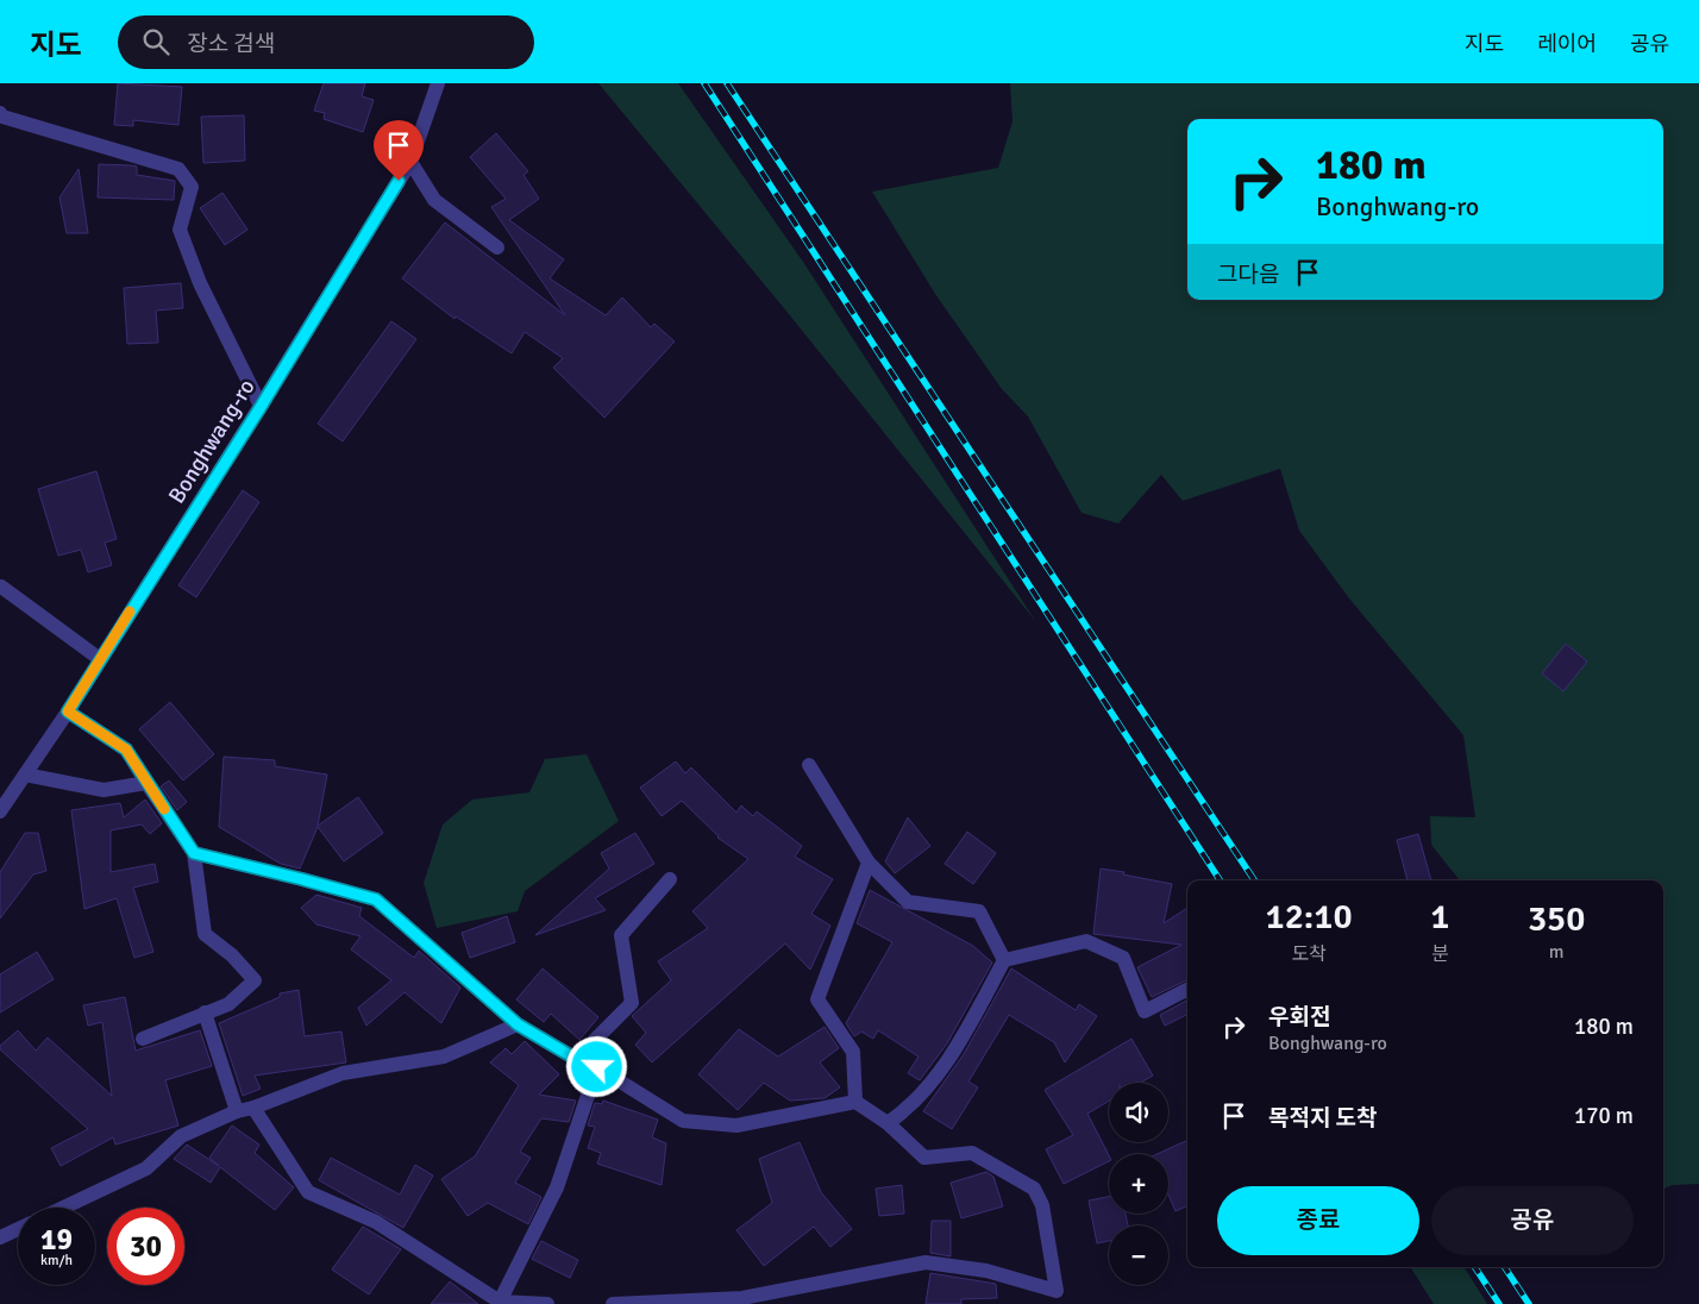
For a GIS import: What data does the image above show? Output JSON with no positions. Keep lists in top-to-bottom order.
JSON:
{
  "streets": {
    "street": ["Bonghwang-ro"]
  },
  "page": {
    "header": "지도",
    "search": "장소 검색",
    "nav": ["지도", "레이어", "공유"],
    "turn": ["180 m", "Bonghwang-ro"],
    "then": "그다음",
    "eta": [
      "12:10",
      "도착",
      "1",
      "분",
      "350",
      "m"
    ],
    "list": [
      {
        "name": "우회전",
        "note": "Bonghwang-ro",
        "value": "180 m"
      },
      {
        "name": "목적지 도착",
        "value": "170 m"
      }
    ],
    "map_buttons": ["+", "−"],
    "buttons": ["종료", "공유"],
    "speed": "19 km/h",
    "limit": "30"
  }
}
